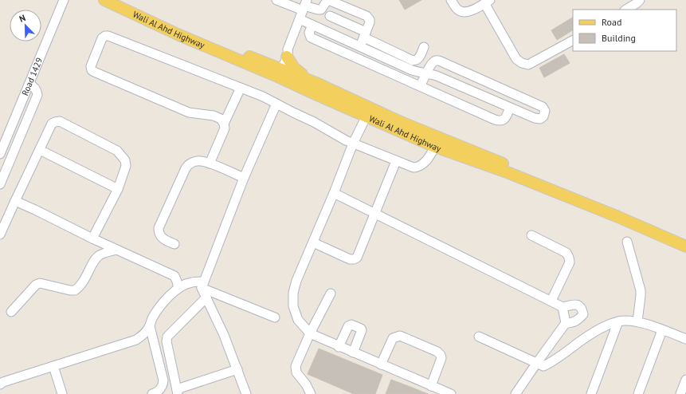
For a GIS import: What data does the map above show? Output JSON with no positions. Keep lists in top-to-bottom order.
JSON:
{
  "streets": {
    "main road": ["Wali Al Ahd Highway"],
    "street": ["Road 1429"]
  },
  "legend": ["Road", "Building"],
  "north": "top left"
}
